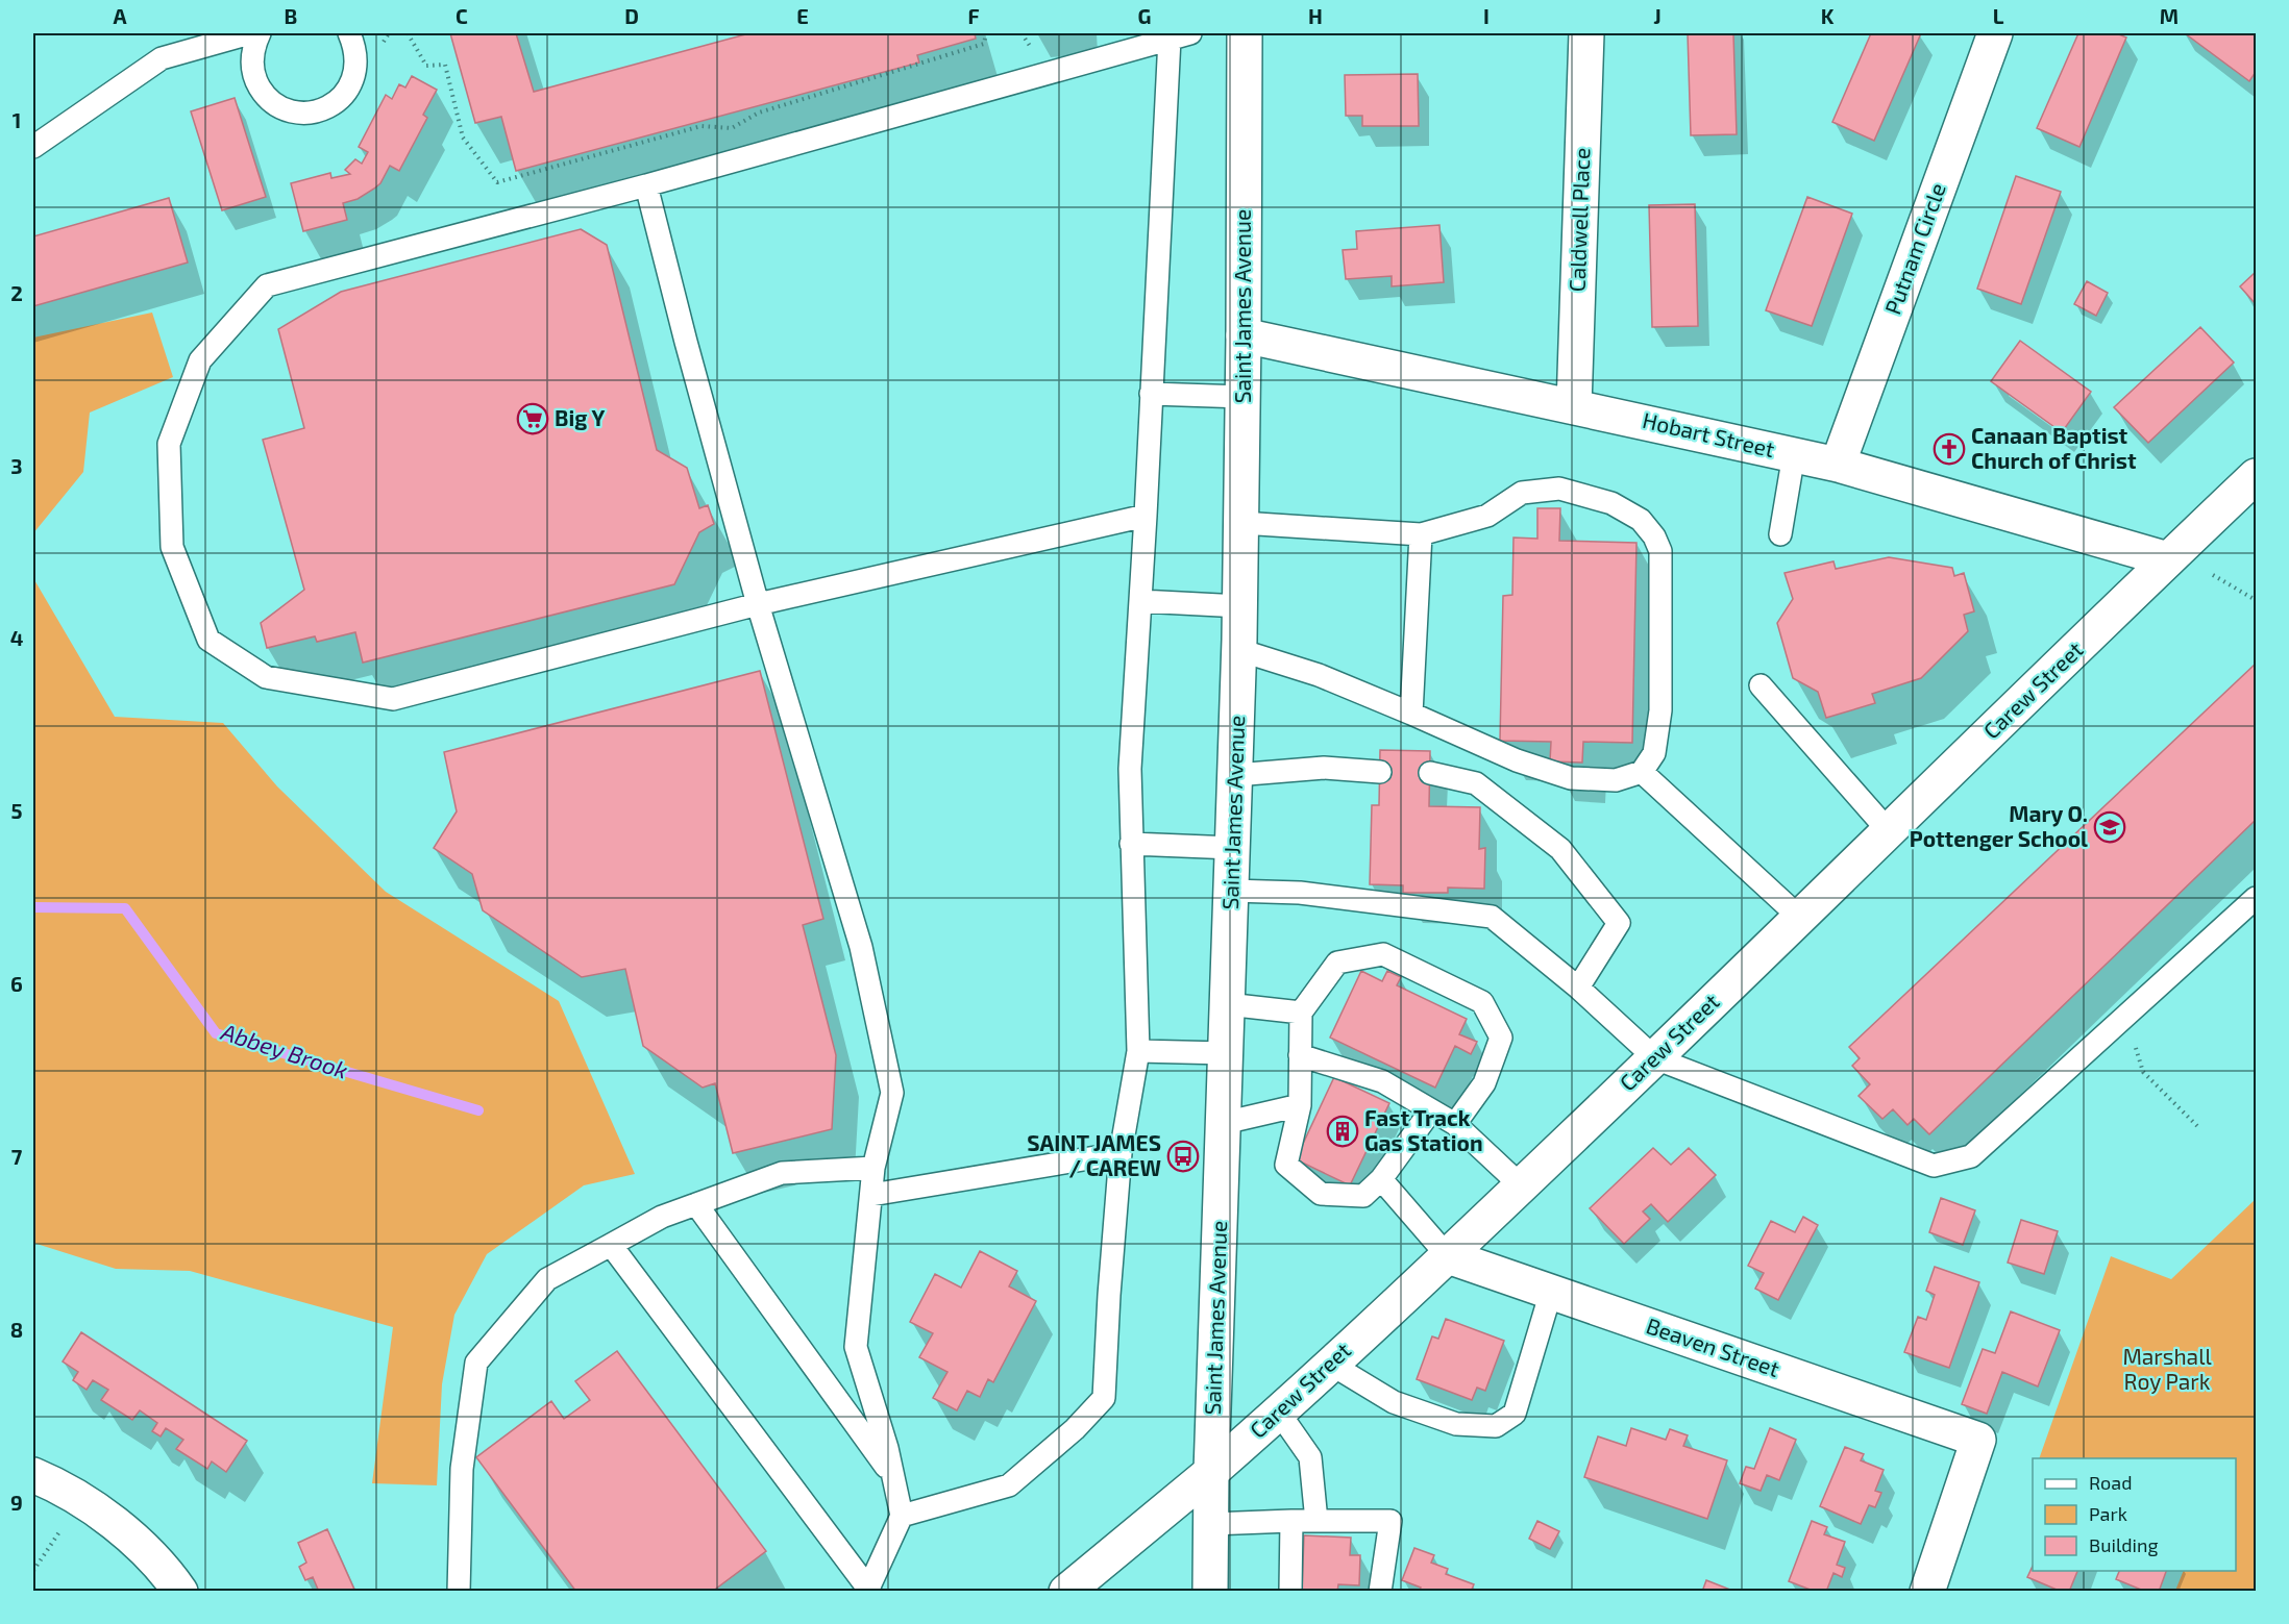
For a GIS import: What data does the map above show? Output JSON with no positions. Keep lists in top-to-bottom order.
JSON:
{
  "streets": {
    "street": [
      "Caldwell Place",
      "Putnam Circle",
      "Saint James Avenue",
      "Hobart Street",
      "Carew Street",
      "Beaven Street"
    ]
  },
  "crossings": [
    ["Caldwell Place", "Hobart Street"],
    ["Putnam Circle", "Hobart Street"],
    ["Saint James Avenue", "Hobart Street"],
    ["Saint James Avenue", "Carew Street"],
    ["Hobart Street", "Carew Street"],
    ["Carew Street", "Beaven Street"]
  ],
  "water": ["Abbey Brook"],
  "parks": ["Marshall Roy Park"],
  "places": {
    "supermarket": ["Big Y"],
    "church": ["Canaan Baptist Church of Christ"],
    "school or university": ["Mary O. Pottenger School"],
    "building": ["Fast Track Gas Station"],
    "bus stop": ["SAINT JAMES / CAREW"]
  },
  "legend": ["Road", "Park", "Building"],
  "grid": {
    "columns": [
      "A",
      "B",
      "C",
      "D",
      "E",
      "F",
      "G",
      "H",
      "I",
      "J",
      "K",
      "L",
      "M"
    ],
    "rows": [
      "1",
      "2",
      "3",
      "4",
      "5",
      "6",
      "7",
      "8",
      "9"
    ]
  }
}
